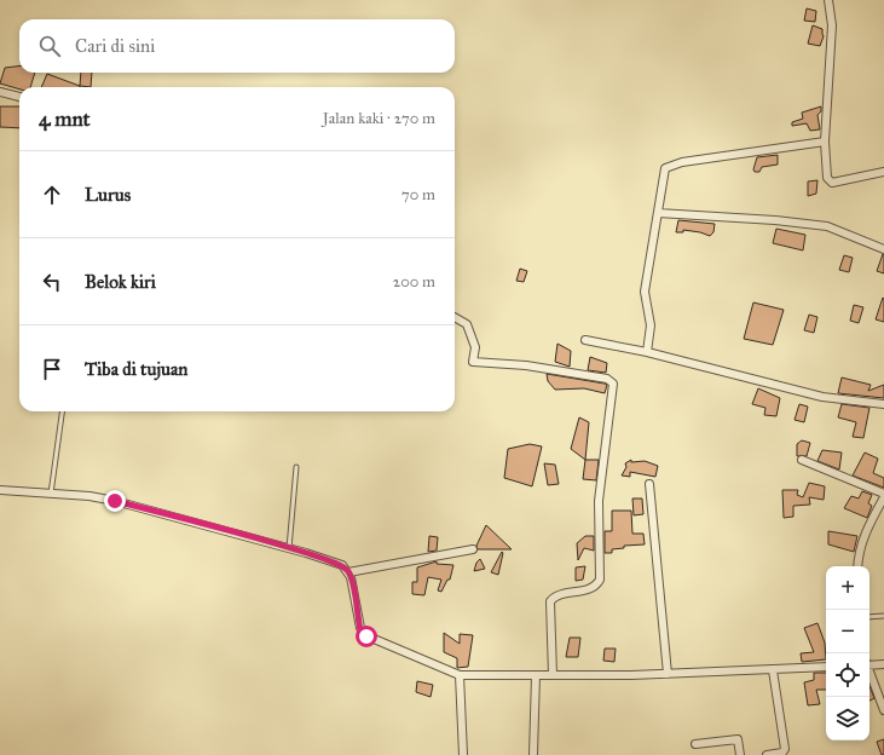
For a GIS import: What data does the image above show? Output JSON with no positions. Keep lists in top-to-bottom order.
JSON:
{
  "page": {
    "search": "Cari di sini",
    "heading": ["4 mnt", "Jalan kaki · 270 m"],
    "list": [
      ["Lurus", "70 m"],
      ["Belok kiri", "200 m"],
      "Tiba di tujuan"
    ],
    "map_buttons": ["+", "−"]
  }
}
